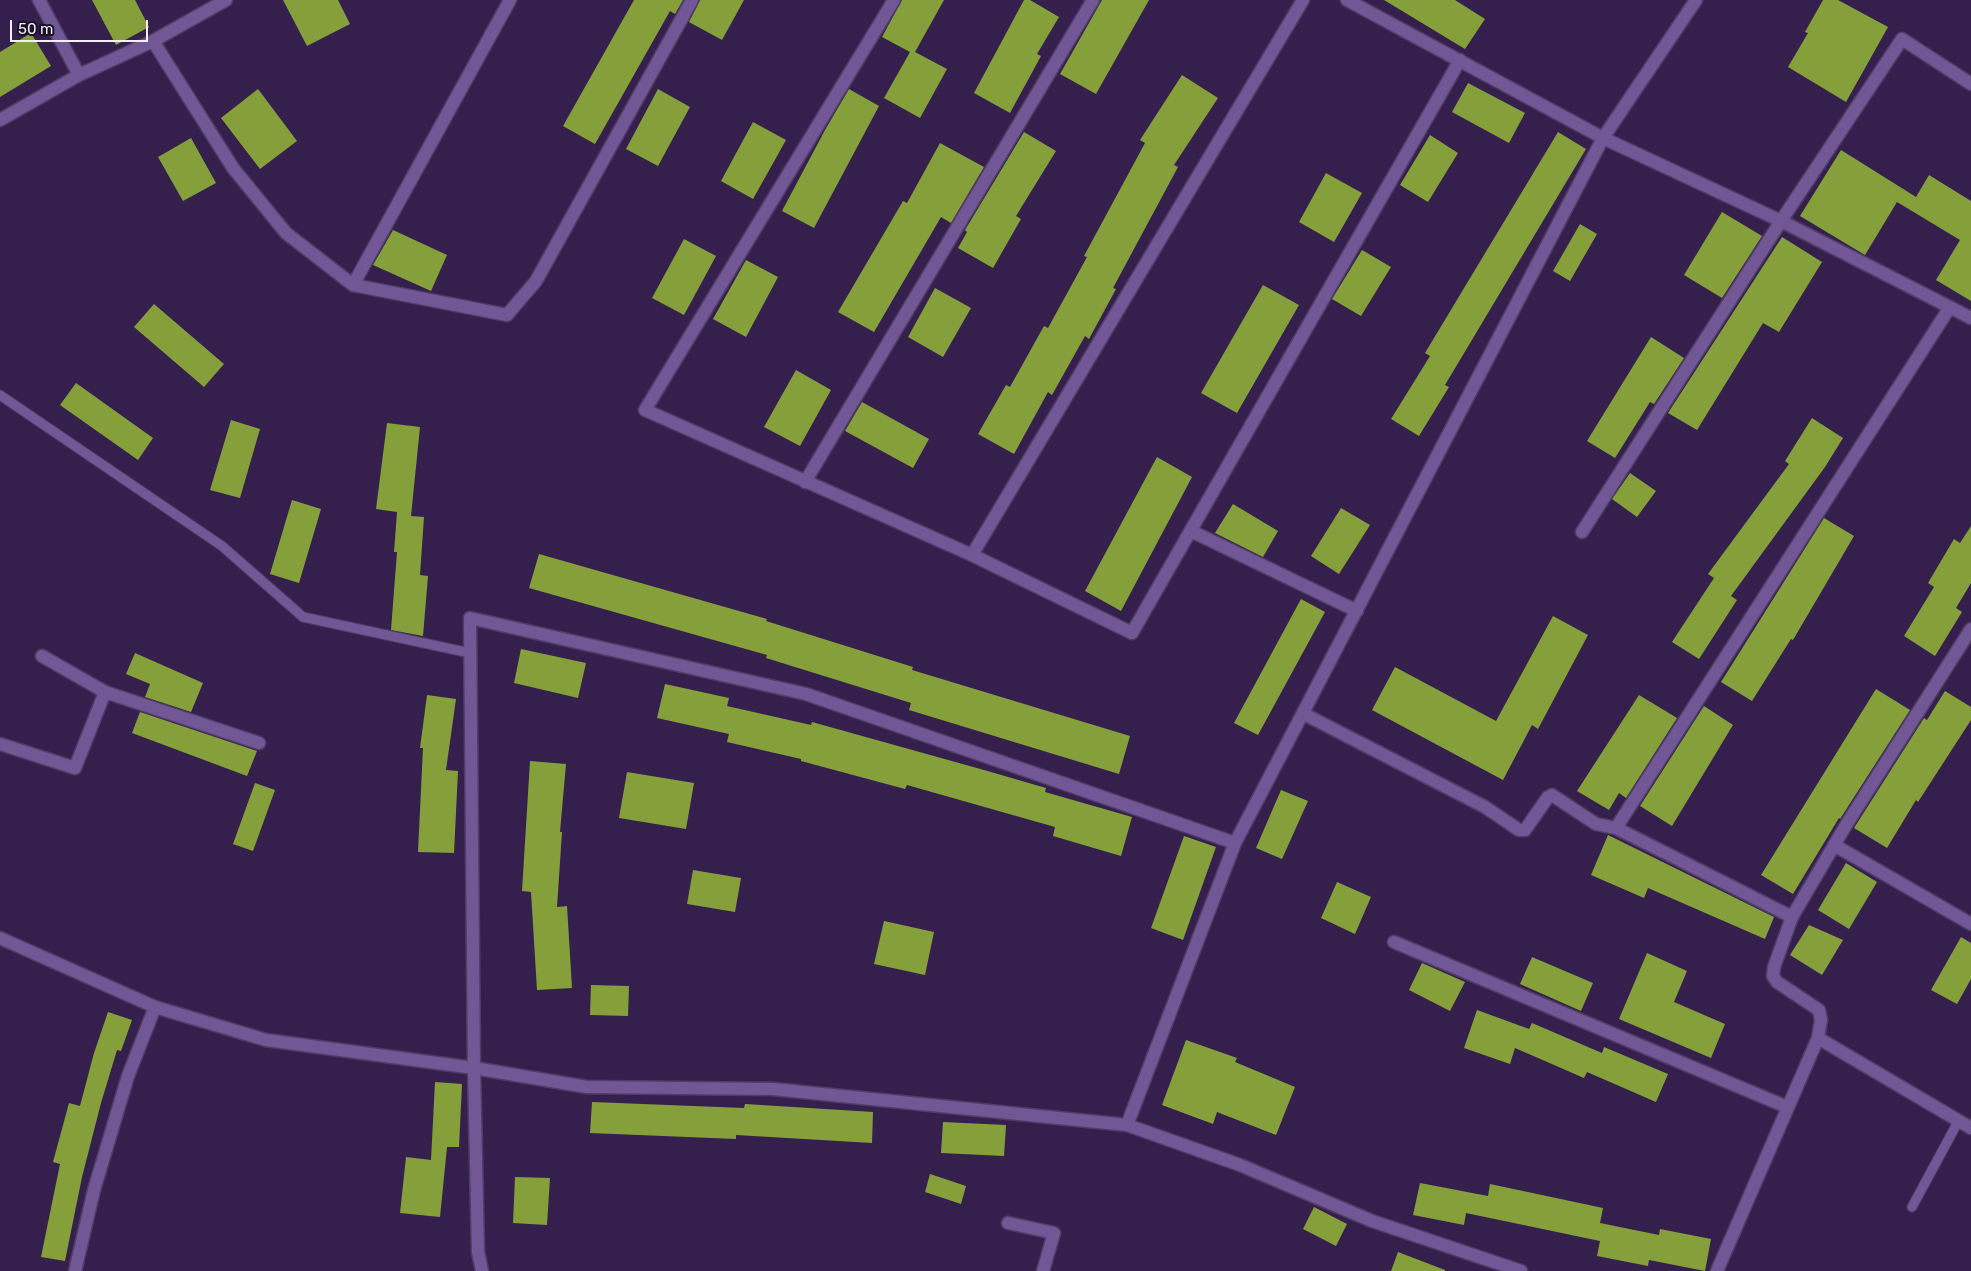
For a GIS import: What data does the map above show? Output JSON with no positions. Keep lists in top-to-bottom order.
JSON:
{
  "scale_bar": "50 m"
}
